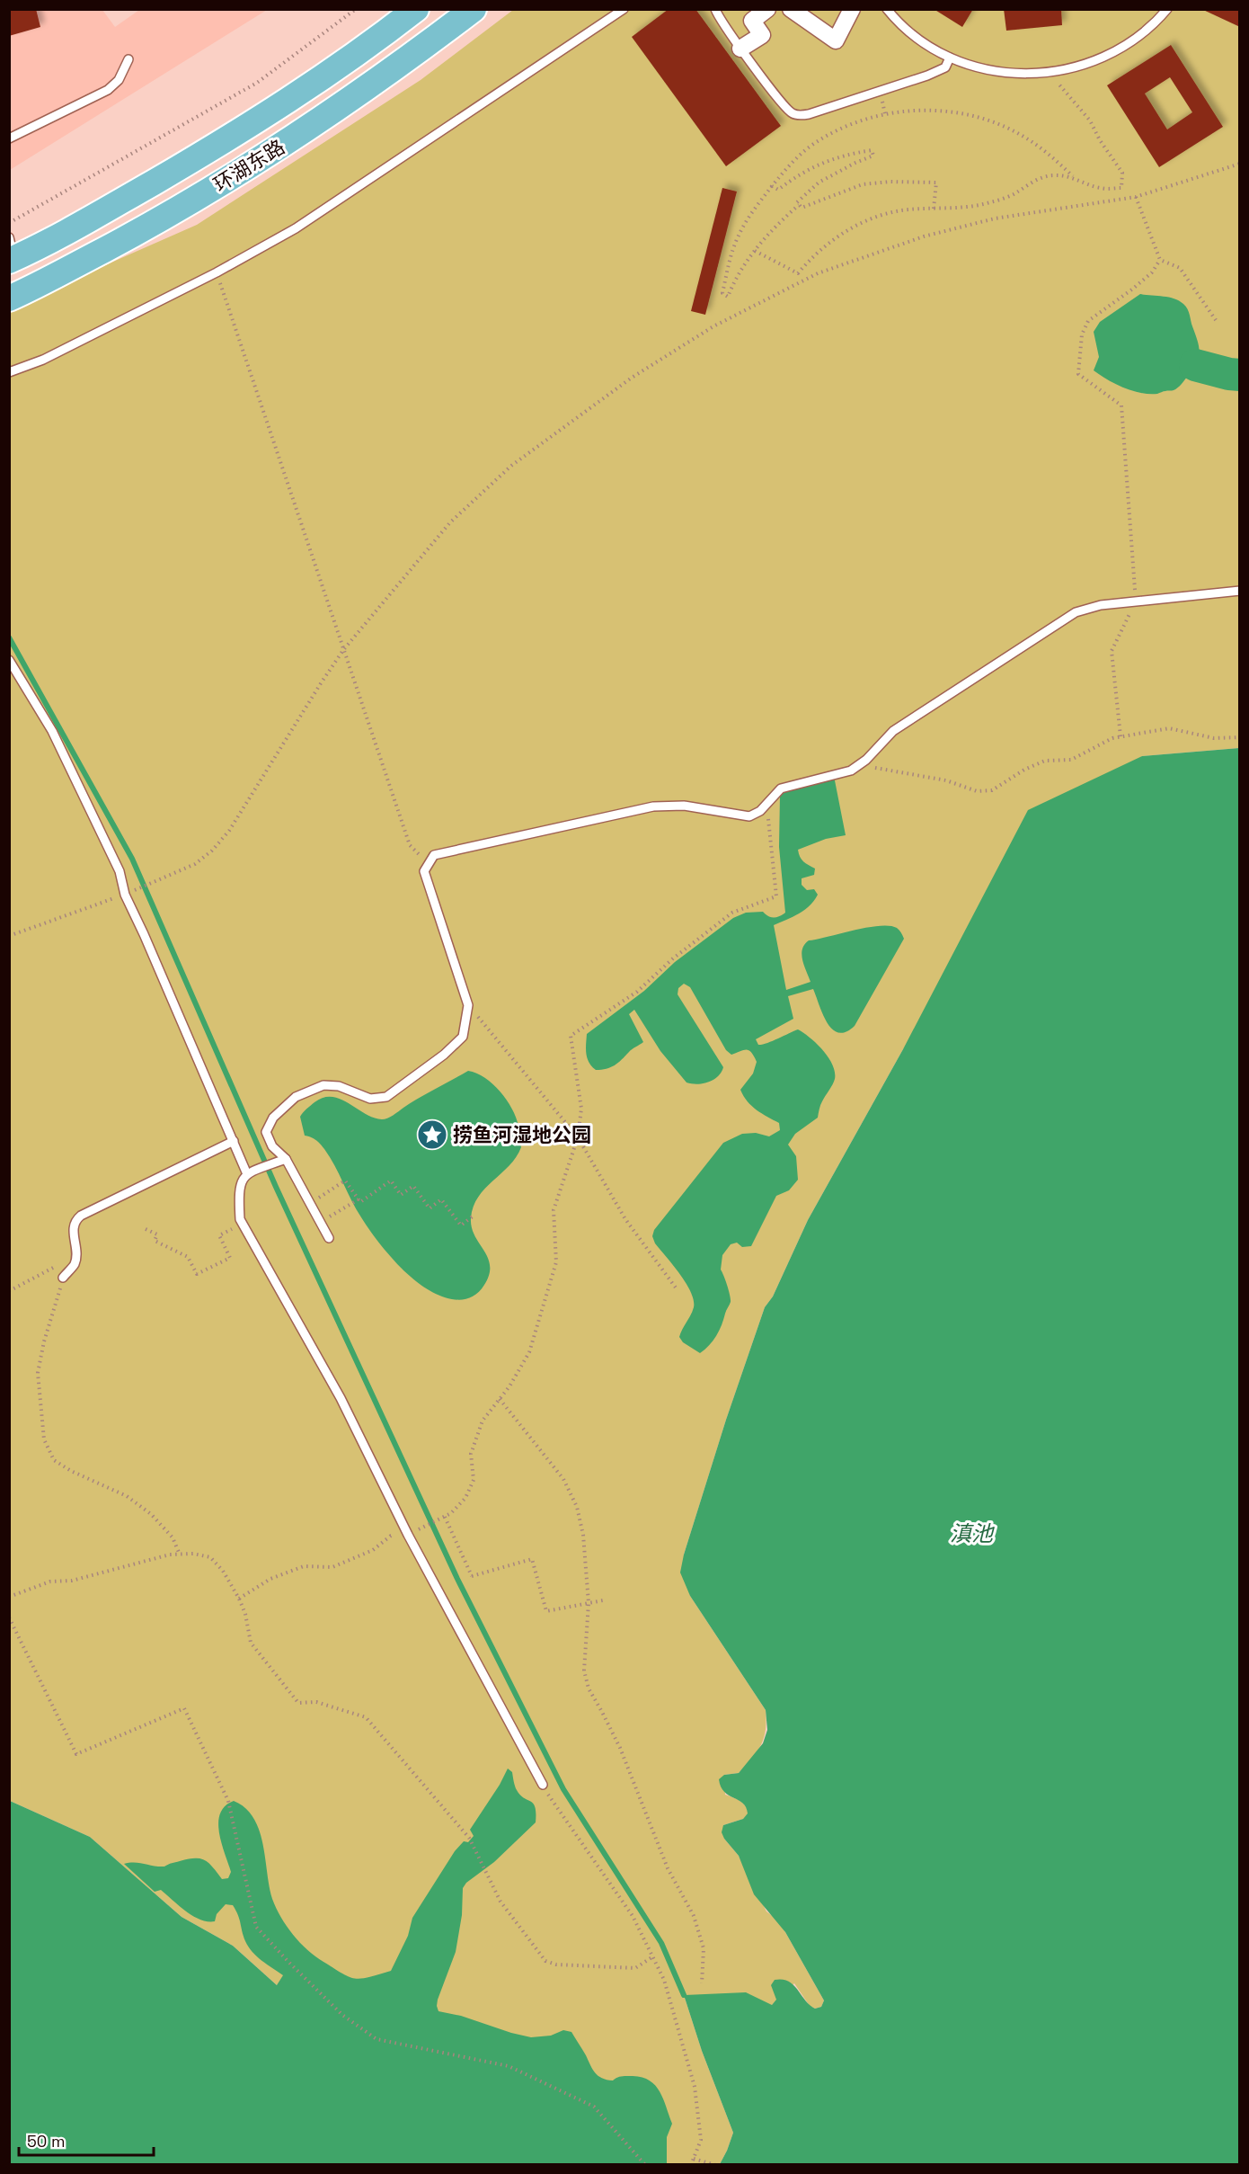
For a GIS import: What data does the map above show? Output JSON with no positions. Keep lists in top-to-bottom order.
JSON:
{
  "streets": {
    "main road": ["环湖东路"]
  },
  "water": ["滇池"],
  "places": {
    "place": ["捞鱼河湿地公园"]
  },
  "scale_bar": "50 m"
}
